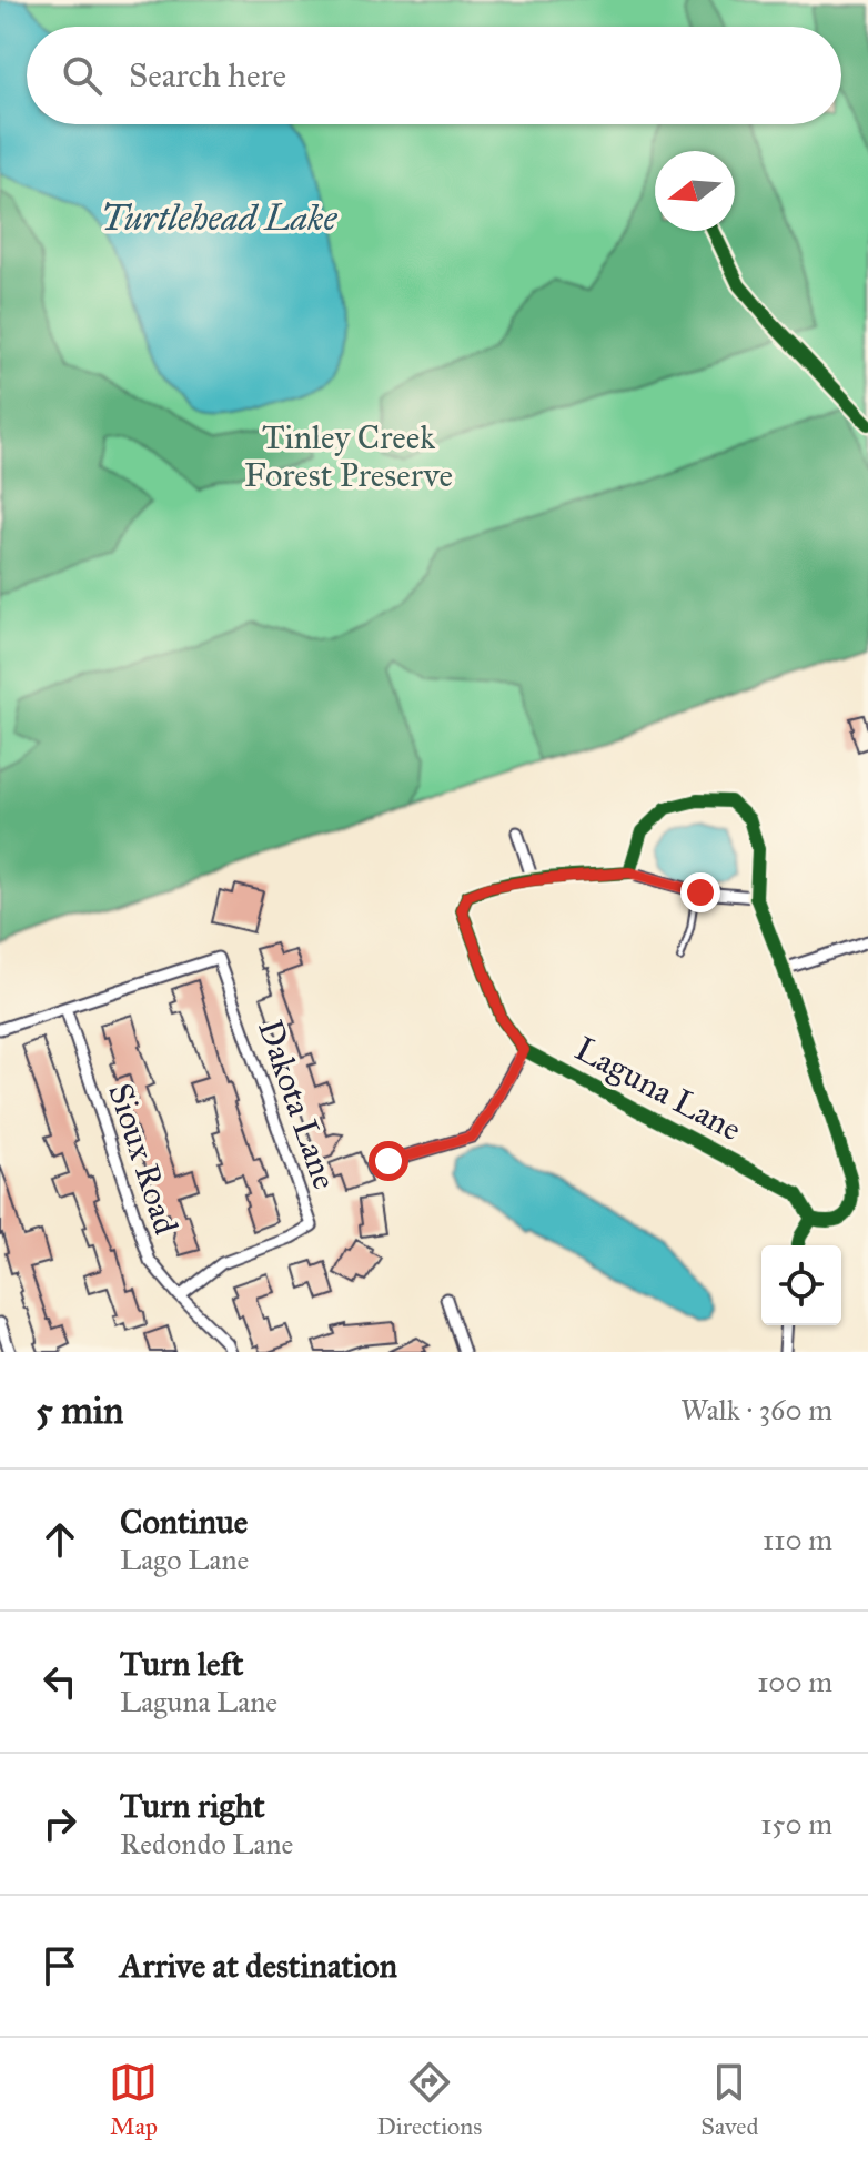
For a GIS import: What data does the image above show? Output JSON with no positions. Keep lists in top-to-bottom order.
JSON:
{
  "streets": {
    "street": ["Laguna Lane", "Dakota Lane", "Sioux Road"]
  },
  "crossings": [
    ["Dakota Lane", "Sioux Road"]
  ],
  "water": ["Turtlehead Lake"],
  "parks": ["Tinley Creek Forest Preserve"],
  "north": "left",
  "page": {
    "search": "Search here",
    "heading": ["5 min", "Walk · 360 m"],
    "list": [
      ["Continue", "Lago Lane", "110 m"],
      ["Turn left", "Laguna Lane", "100 m"],
      ["Turn right", "Redondo Lane", "150 m"],
      "Arrive at destination"
    ],
    "nav": ["Map", "Directions", "Saved"]
  }
}
